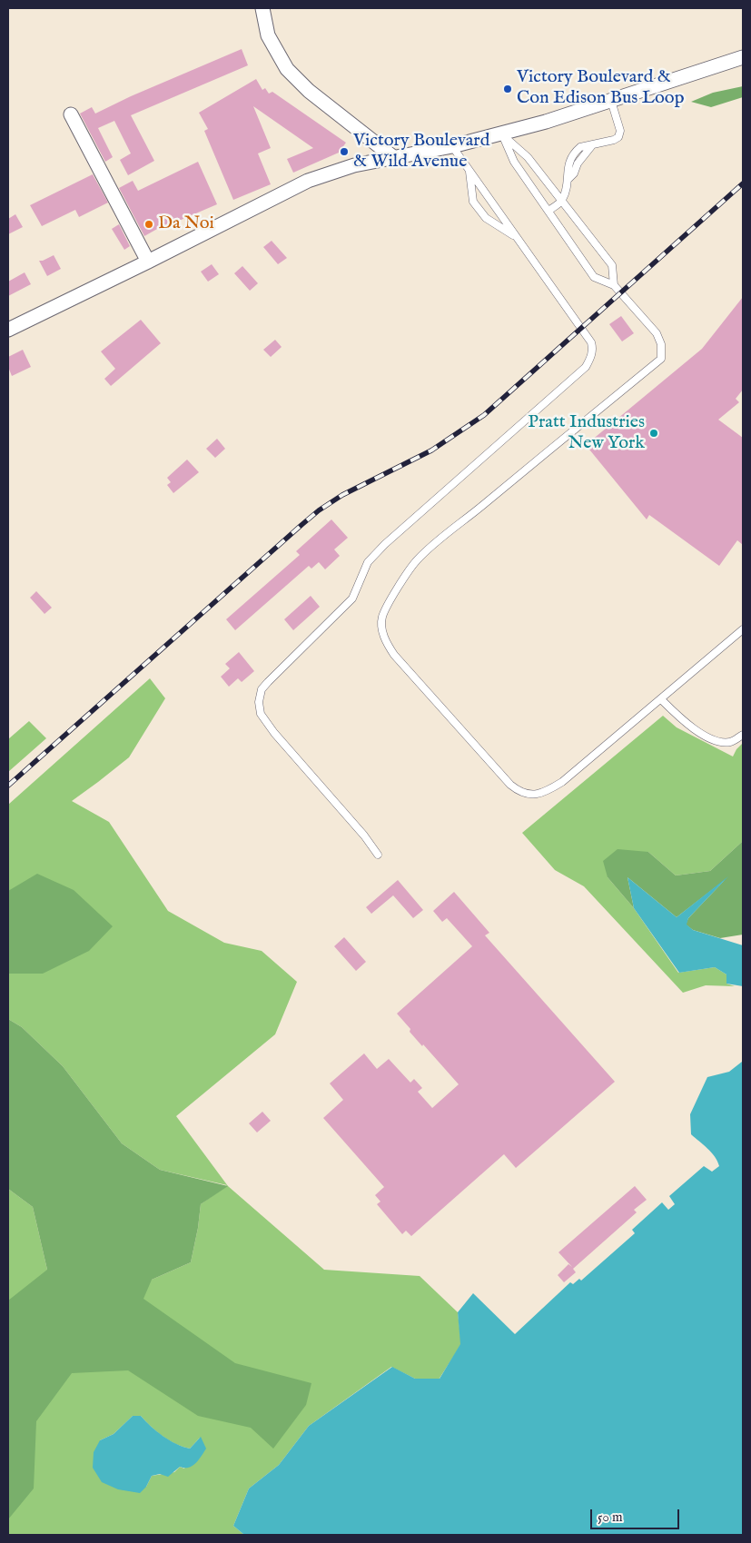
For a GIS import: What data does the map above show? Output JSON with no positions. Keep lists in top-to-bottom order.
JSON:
{
  "places": [
    "Victory Boulevard & Con Edison Bus Loop",
    "Victory Boulevard & Wild Avenue",
    "Da Noi",
    "Pratt Industries New York"
  ],
  "scale_bar": "50 m"
}
